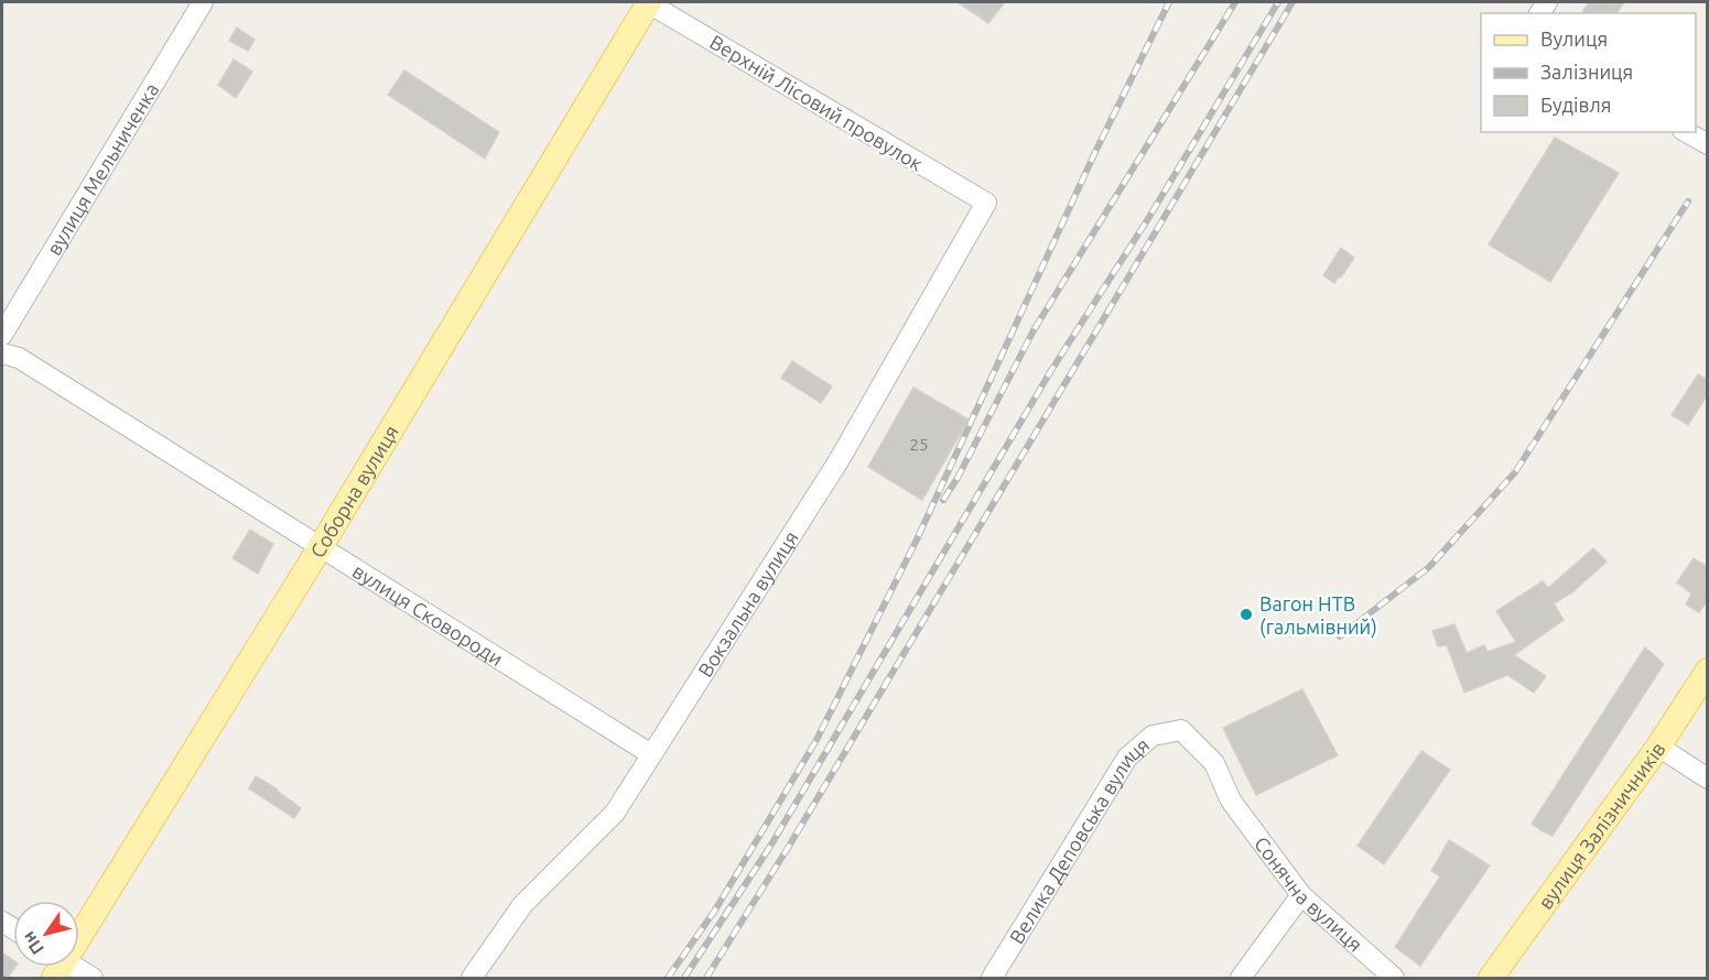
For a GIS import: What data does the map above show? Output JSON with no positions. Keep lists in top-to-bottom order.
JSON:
{
  "streets": {
    "main road": ["Соборна вулиця", "вулиця Залізничників"],
    "street": [
      "Верхній Лісовий провулок",
      "вулиця Мельниченка",
      "Вокзальна вулиця",
      "вулиця Сковороди",
      "Велика Деповська вулиця",
      "Сонячна вулиця"
    ]
  },
  "crossings": [
    ["Верхній Лісовий провулок", "Соборна вулиця"],
    ["Верхній Лісовий провулок", "Вокзальна вулиця"],
    ["Соборна вулиця", "вулиця Сковороди"],
    ["Вокзальна вулиця", "вулиця Сковороди"],
    ["Велика Деповська вулиця", "Сонячна вулиця"]
  ],
  "places": ["Вагон НТВ (гальмівний)"],
  "house_numbers": ["25"],
  "legend": ["Вулиця", "Залізниця", "Будівля"],
  "north": "bottom left"
}
